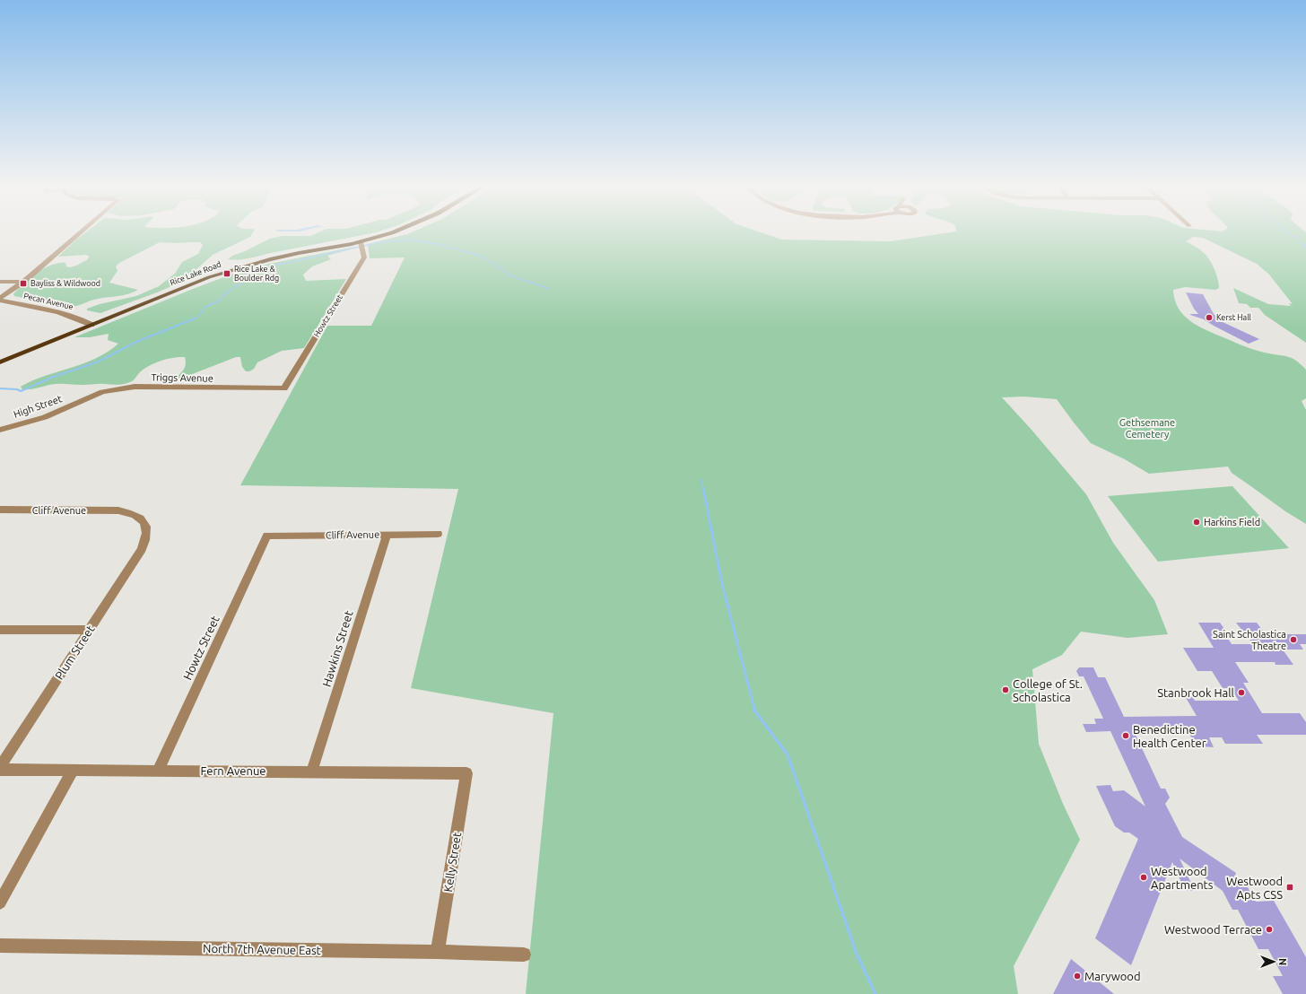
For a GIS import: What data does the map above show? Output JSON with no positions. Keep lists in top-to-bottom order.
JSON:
{
  "streets": {
    "main road": ["Rice Lake Road"],
    "street": [
      "Pecan Avenue",
      "Howtz Street",
      "Triggs Avenue",
      "High Street",
      "Cliff Avenue",
      "Hawkins Street",
      "Plum Street",
      "Fern Avenue",
      "Kelly Street",
      "North 7th Avenue East"
    ]
  },
  "crossings": [
    ["Rice Lake Road", "Pecan Avenue"],
    ["Rice Lake Road", "Howtz Street"],
    ["Howtz Street", "Triggs Avenue"],
    ["Howtz Street", "Cliff Avenue"],
    ["Howtz Street", "Fern Avenue"],
    ["Triggs Avenue", "High Street"],
    ["Cliff Avenue", "Hawkins Street"],
    ["Cliff Avenue", "Plum Street"],
    ["Hawkins Street", "Fern Avenue"],
    ["Plum Street", "Fern Avenue"],
    ["Fern Avenue", "Kelly Street"],
    ["Kelly Street", "North 7th Avenue East"]
  ],
  "parks": ["Gethsemane Cemetery"],
  "places": {
    "transit": ["Rice Lake & Boulder Rdg", "Bayliss & Wildwood", "Westwood Apts CSS"],
    "other": [
      "Kerst Hall",
      "Harkins Field",
      "Saint Scholastica Theatre",
      "College of St. Scholastica",
      "Stanbrook Hall",
      "Benedictine Health Center",
      "Westwood Apartments",
      "Westwood Terrace",
      "Marywood"
    ]
  },
  "north": "right"
}
